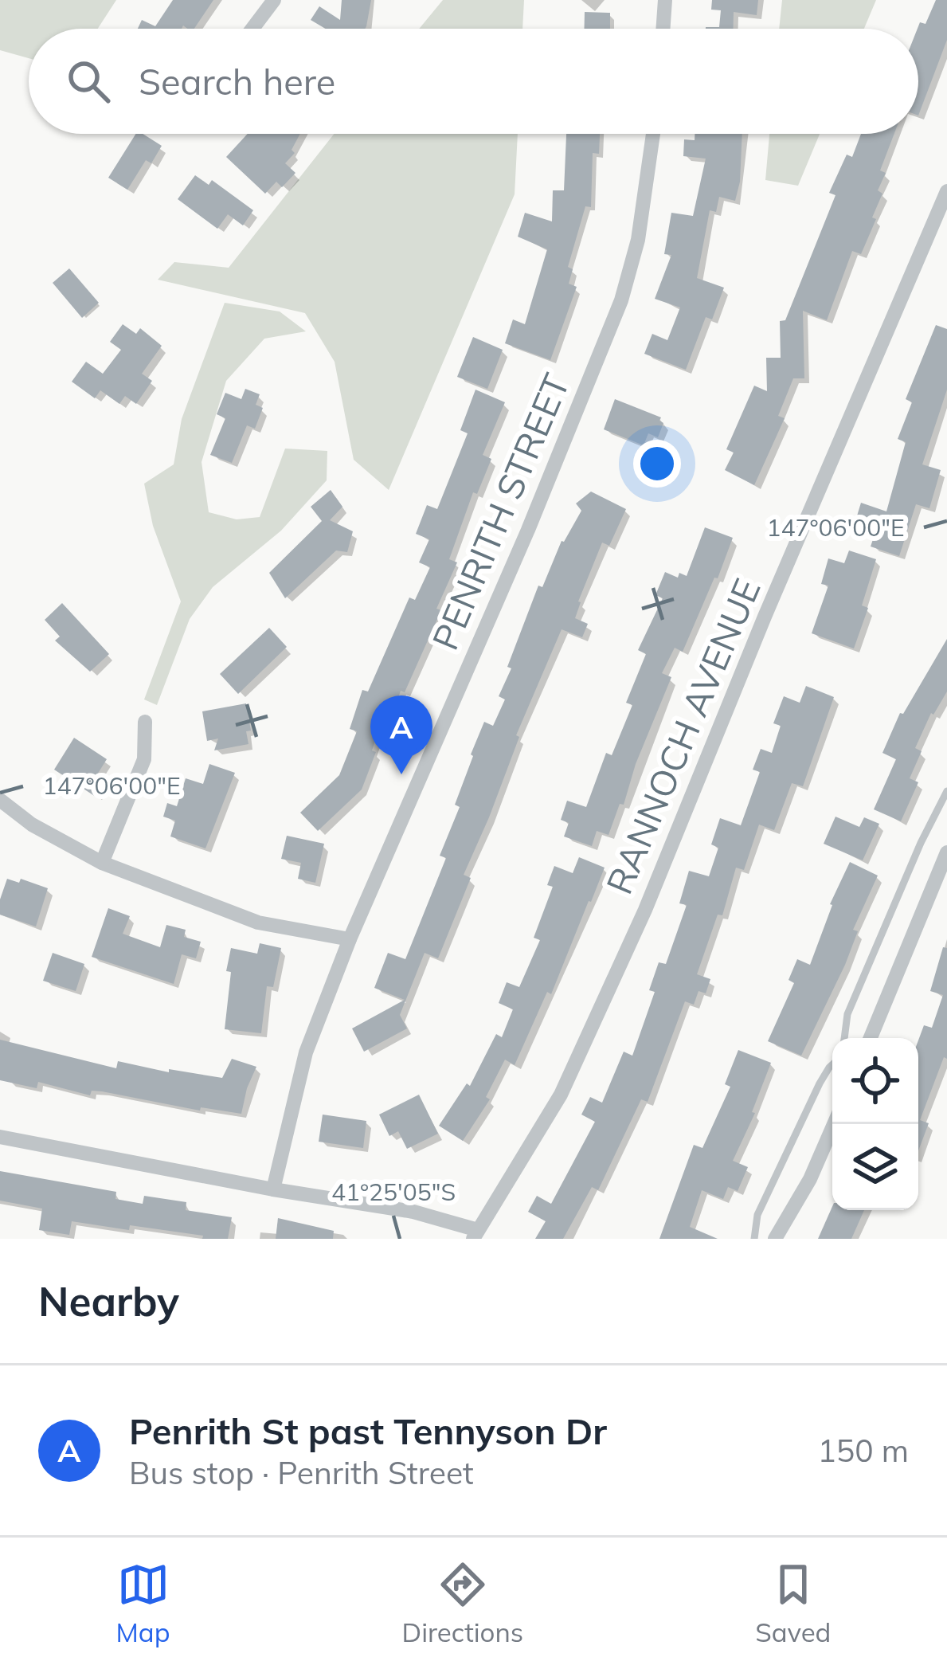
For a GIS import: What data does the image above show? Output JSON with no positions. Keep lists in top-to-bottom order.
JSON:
{
  "streets": {
    "street": ["PENRITH STREET", "RANNOCH AVENUE"]
  },
  "page": {
    "search": "Search here",
    "pins": "A",
    "heading": "Nearby",
    "list": [
      {
        "mark": "A",
        "name": "Penrith St past Tennyson Dr",
        "note": "Bus stop · Penrith Street",
        "value": "150 m"
      }
    ],
    "nav": ["Map", "Directions", "Saved"]
  },
  "coordinates": ["147°06'00\"E", "41°25'05\"S"]
}
